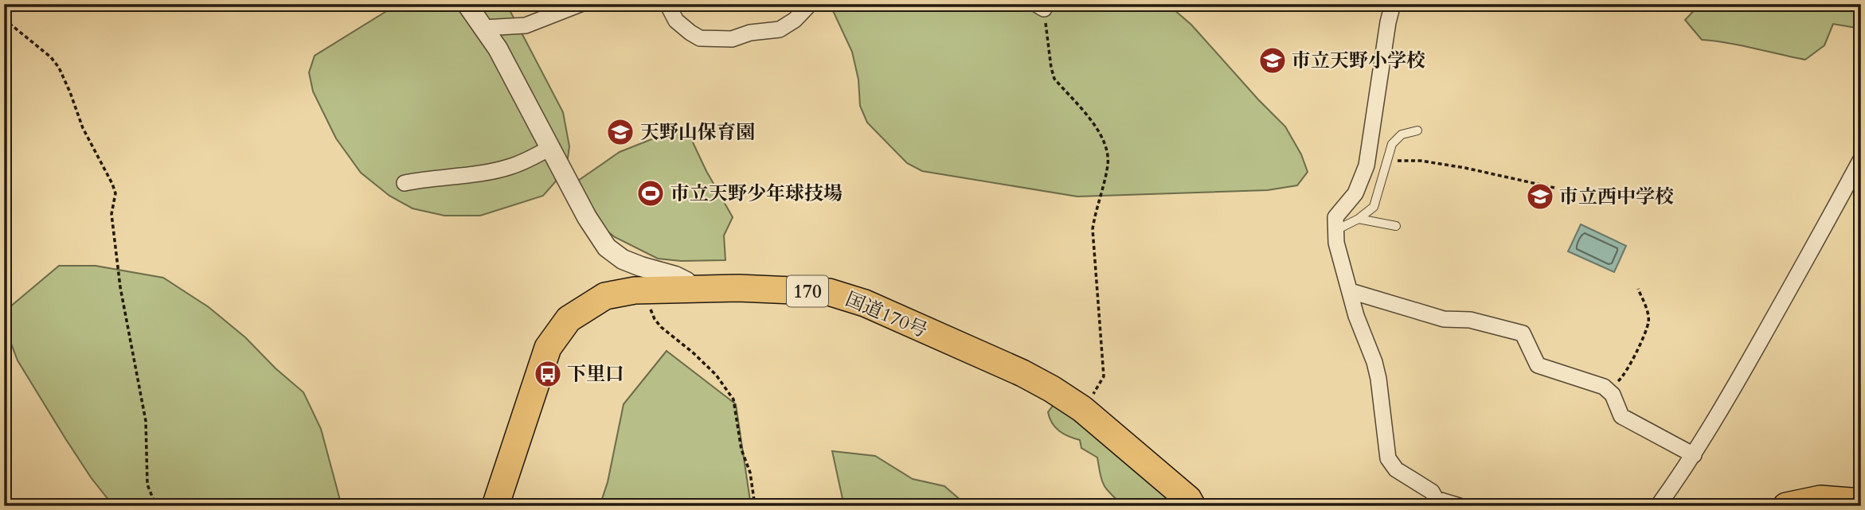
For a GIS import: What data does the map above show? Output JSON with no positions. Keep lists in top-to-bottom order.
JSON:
{
  "streets": {
    "highway": ["170", "国道170号"]
  },
  "places": {
    "school or university": ["市立天野小学校", "天野山保育園", "市立西中学校"],
    "sports": ["市立天野少年球技場"],
    "bus stop": ["下里口"]
  }
}
